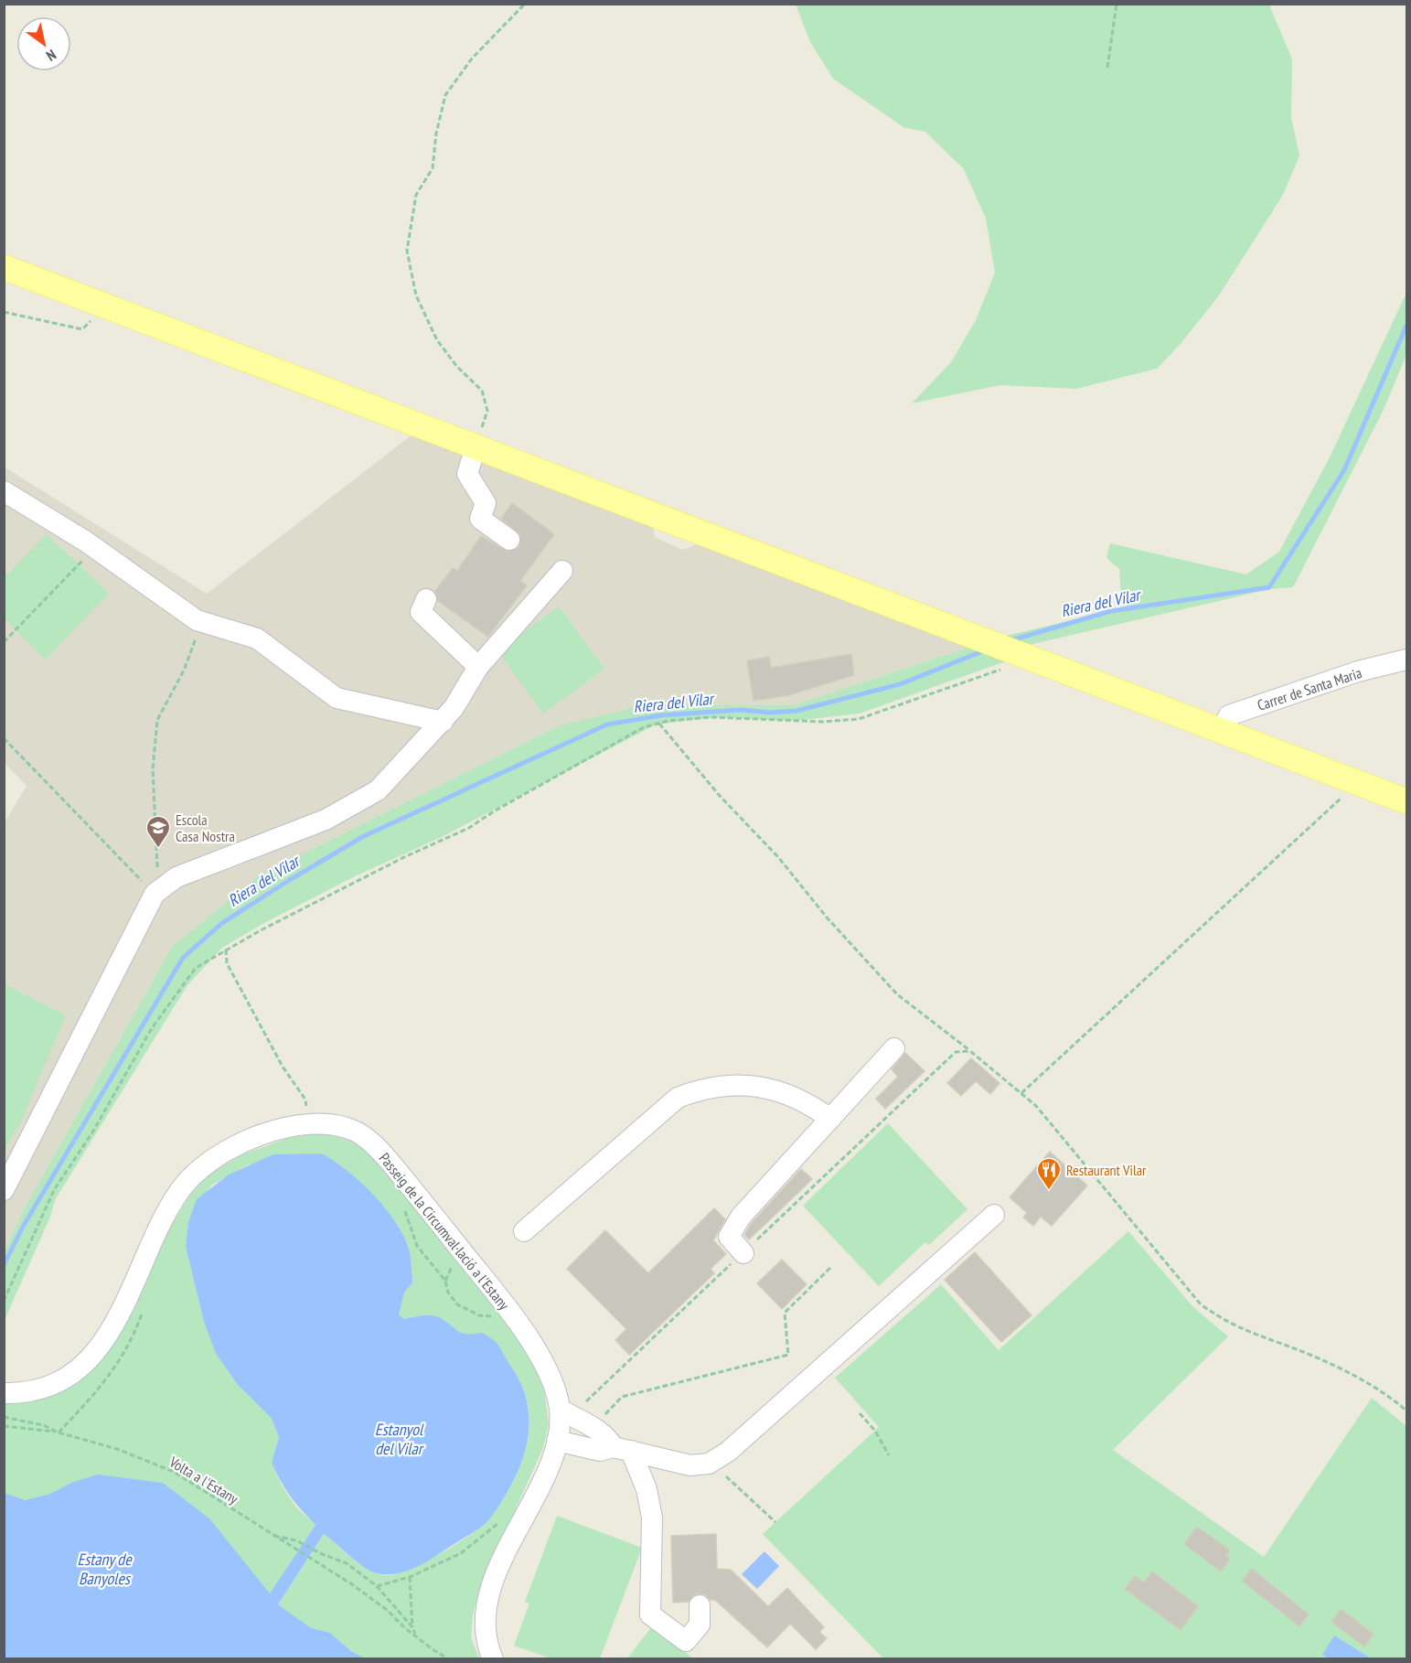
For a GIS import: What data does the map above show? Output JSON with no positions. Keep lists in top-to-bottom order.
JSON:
{
  "streets": {
    "street": ["Carrer de Santa Maria", "Passeig de la Circumval·lació a l'Estany"],
    "path": ["Volta a l'Estany"]
  },
  "water": ["Riera del Vilar", "Estanyol del Vilar", "Estany de Banyoles"],
  "places": {
    "school or university": ["Escola Casa Nostra"],
    "restaurant": ["Restaurant Vilar"]
  },
  "north": "bottom right"
}
